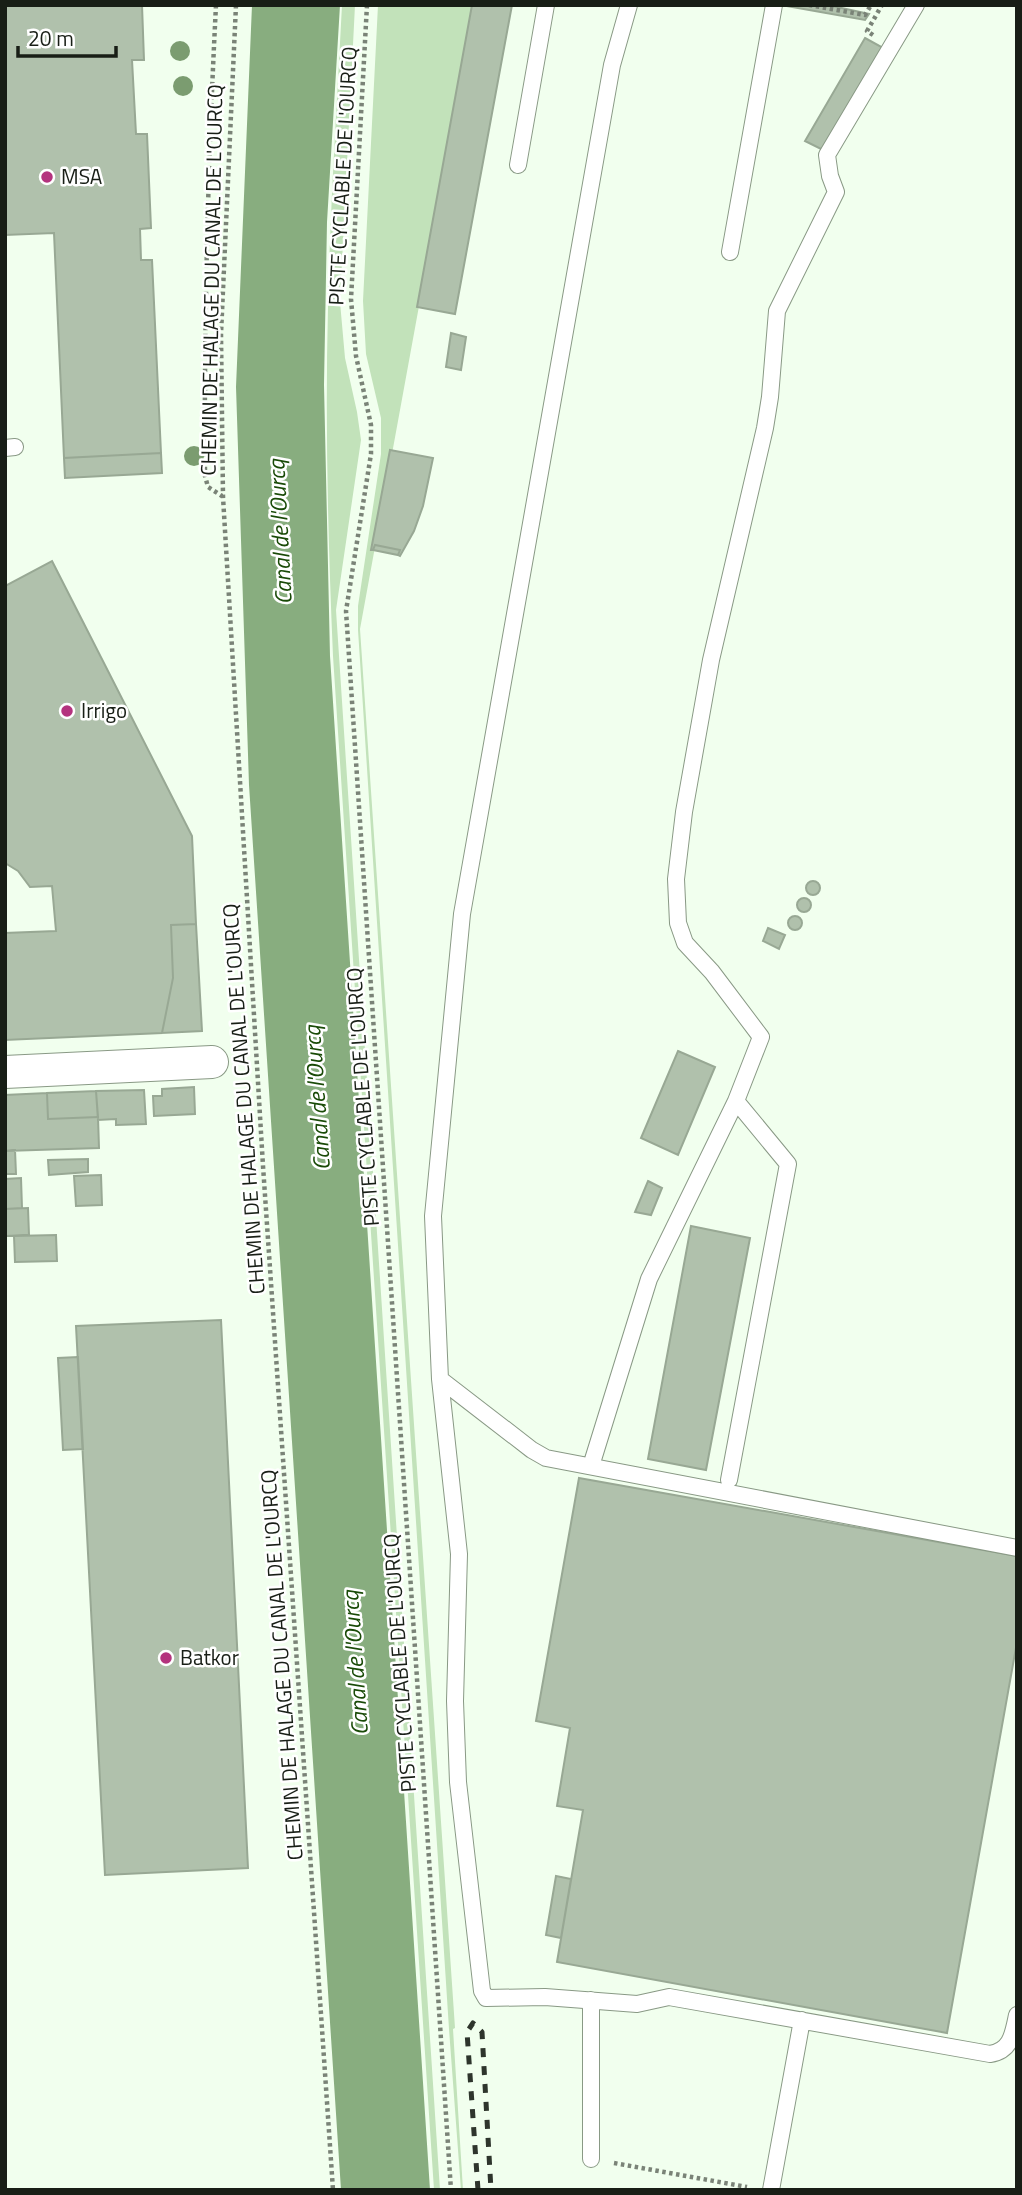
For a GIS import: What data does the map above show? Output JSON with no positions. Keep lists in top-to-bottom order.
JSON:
{
  "streets": {
    "path": ["PISTE CYCLABLE DE L'OURCQ", "CHEMIN DE HALAGE DU CANAL DE L'OURCQ"]
  },
  "water": ["Canal de l'Ourcq"],
  "places": ["MSA", "Irrigo", "Batkor"],
  "scale_bar": "20 m"
}
